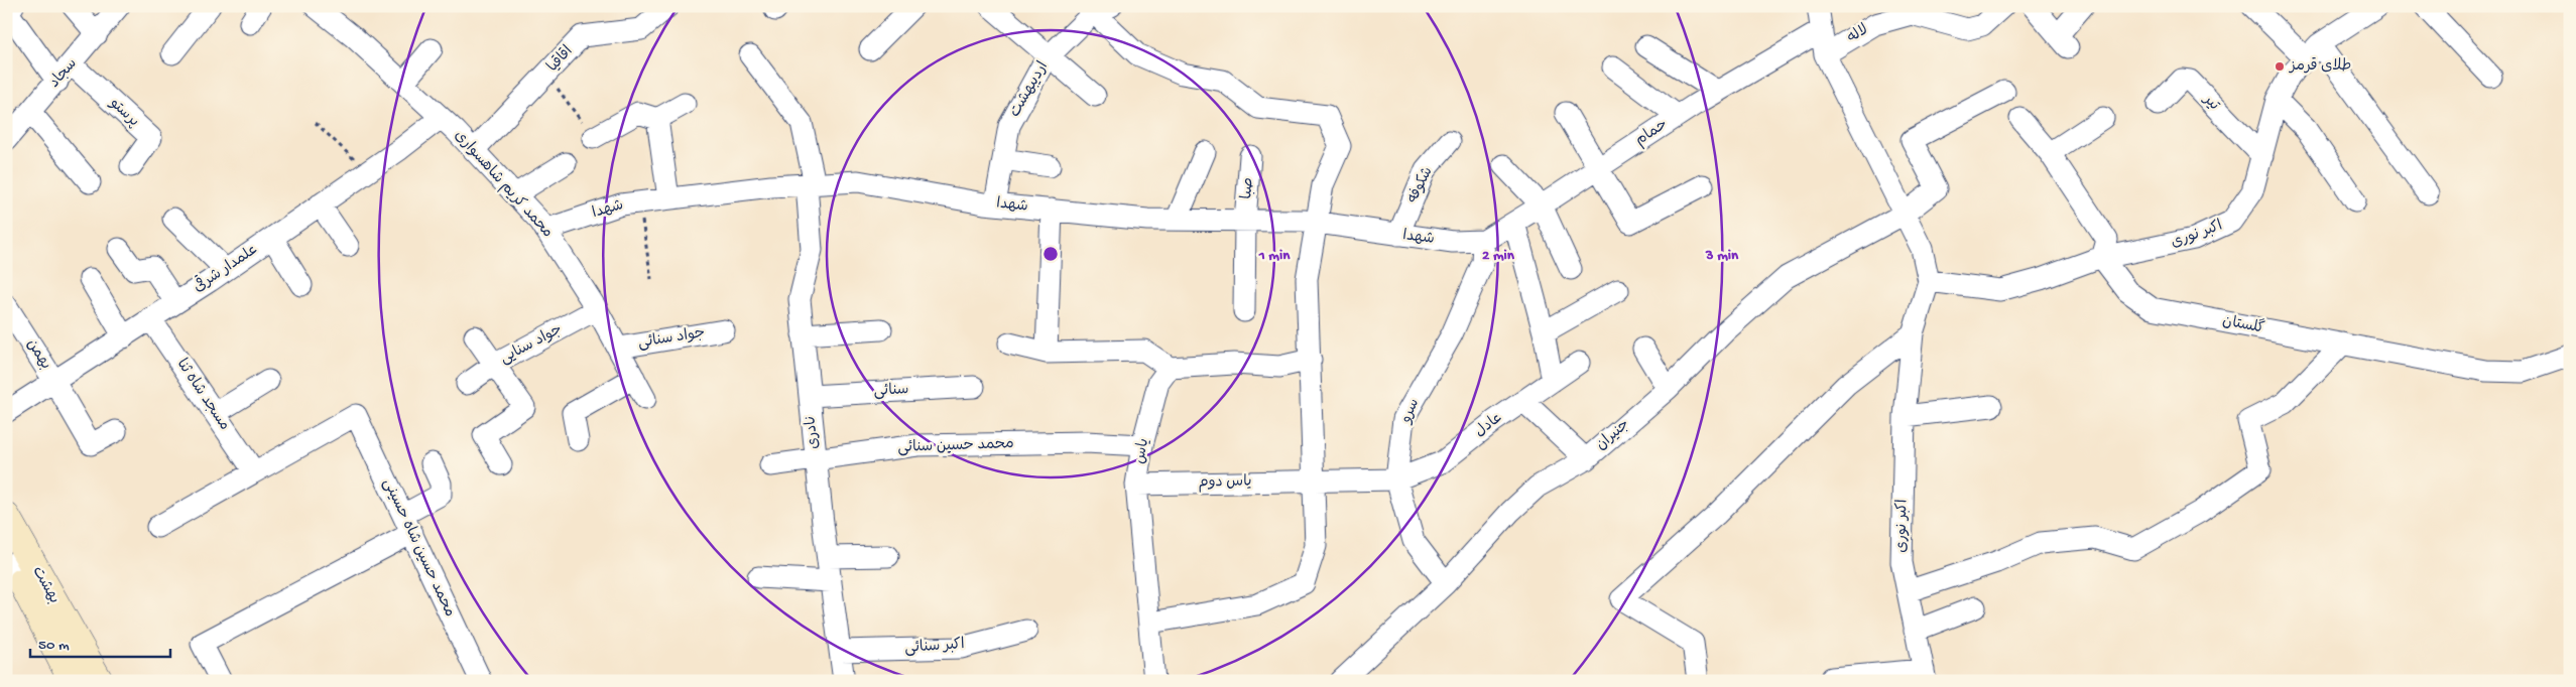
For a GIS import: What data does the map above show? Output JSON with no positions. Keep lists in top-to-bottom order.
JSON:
{
  "streets": {
    "main road": ["بهشت"],
    "street": [
      "لاله",
      "اقاقیا",
      "سجاد",
      "اردیبهشت",
      "تیر",
      "پرستو",
      "حمام",
      "محمد کریم شاهسواری",
      "شکوفه",
      "صبا",
      "شهدا",
      "اکبر نوری",
      "علمدار شرقی",
      "گلستان",
      "جواد سنائی",
      "جواد سنایی",
      "بهمن",
      "سنائی",
      "مسجد شاه ثنا",
      "سرو",
      "عادل",
      "نادری",
      "جنیران",
      "محمد حسین سنائی",
      "یاس",
      "یاس دوم",
      "محمد حسین شاه حسینی",
      "اکبر سنائی"
    ]
  },
  "crossings": [
    ["لاله", "اکبر نوری"],
    ["اقاقیا", "محمد کریم شاهسواری"],
    ["سجاد", "پرستو"],
    ["اردیبهشت", "شهدا"],
    ["تیر", "اکبر نوری"],
    ["حمام", "شهدا"],
    ["حمام", "اکبر نوری"],
    ["حمام", "سرو"],
    ["محمد کریم شاهسواری", "شهدا"],
    ["محمد کریم شاهسواری", "علمدار شرقی"],
    ["محمد کریم شاهسواری", "جواد سنائی"],
    ["محمد کریم شاهسواری", "جواد سنایی"],
    ["شکوفه", "شهدا"],
    ["صبا", "شهدا"],
    ["شهدا", "سرو"],
    ["شهدا", "نادری"],
    ["اکبر نوری", "گلستان"],
    ["اکبر نوری", "جنیران"],
    ["علمدار شرقی", "بهمن"],
    ["علمدار شرقی", "مسجد شاه ثنا"],
    ["سنائی", "نادری"],
    ["مسجد شاه ثنا", "محمد حسین شاه حسینی"],
    ["سرو", "عادل"],
    ["سرو", "جنیران"],
    ["عادل", "یاس دوم"],
    ["نادری", "محمد حسین سنائی"],
    ["نادری", "اکبر سنائی"],
    ["محمد حسین سنائی", "یاس"],
    ["یاس", "یاس دوم"]
  ],
  "places": ["طلای قرمز"],
  "scale_bar": "50 m",
  "rings": ["1 min", "2 min", "3 min"]
}
